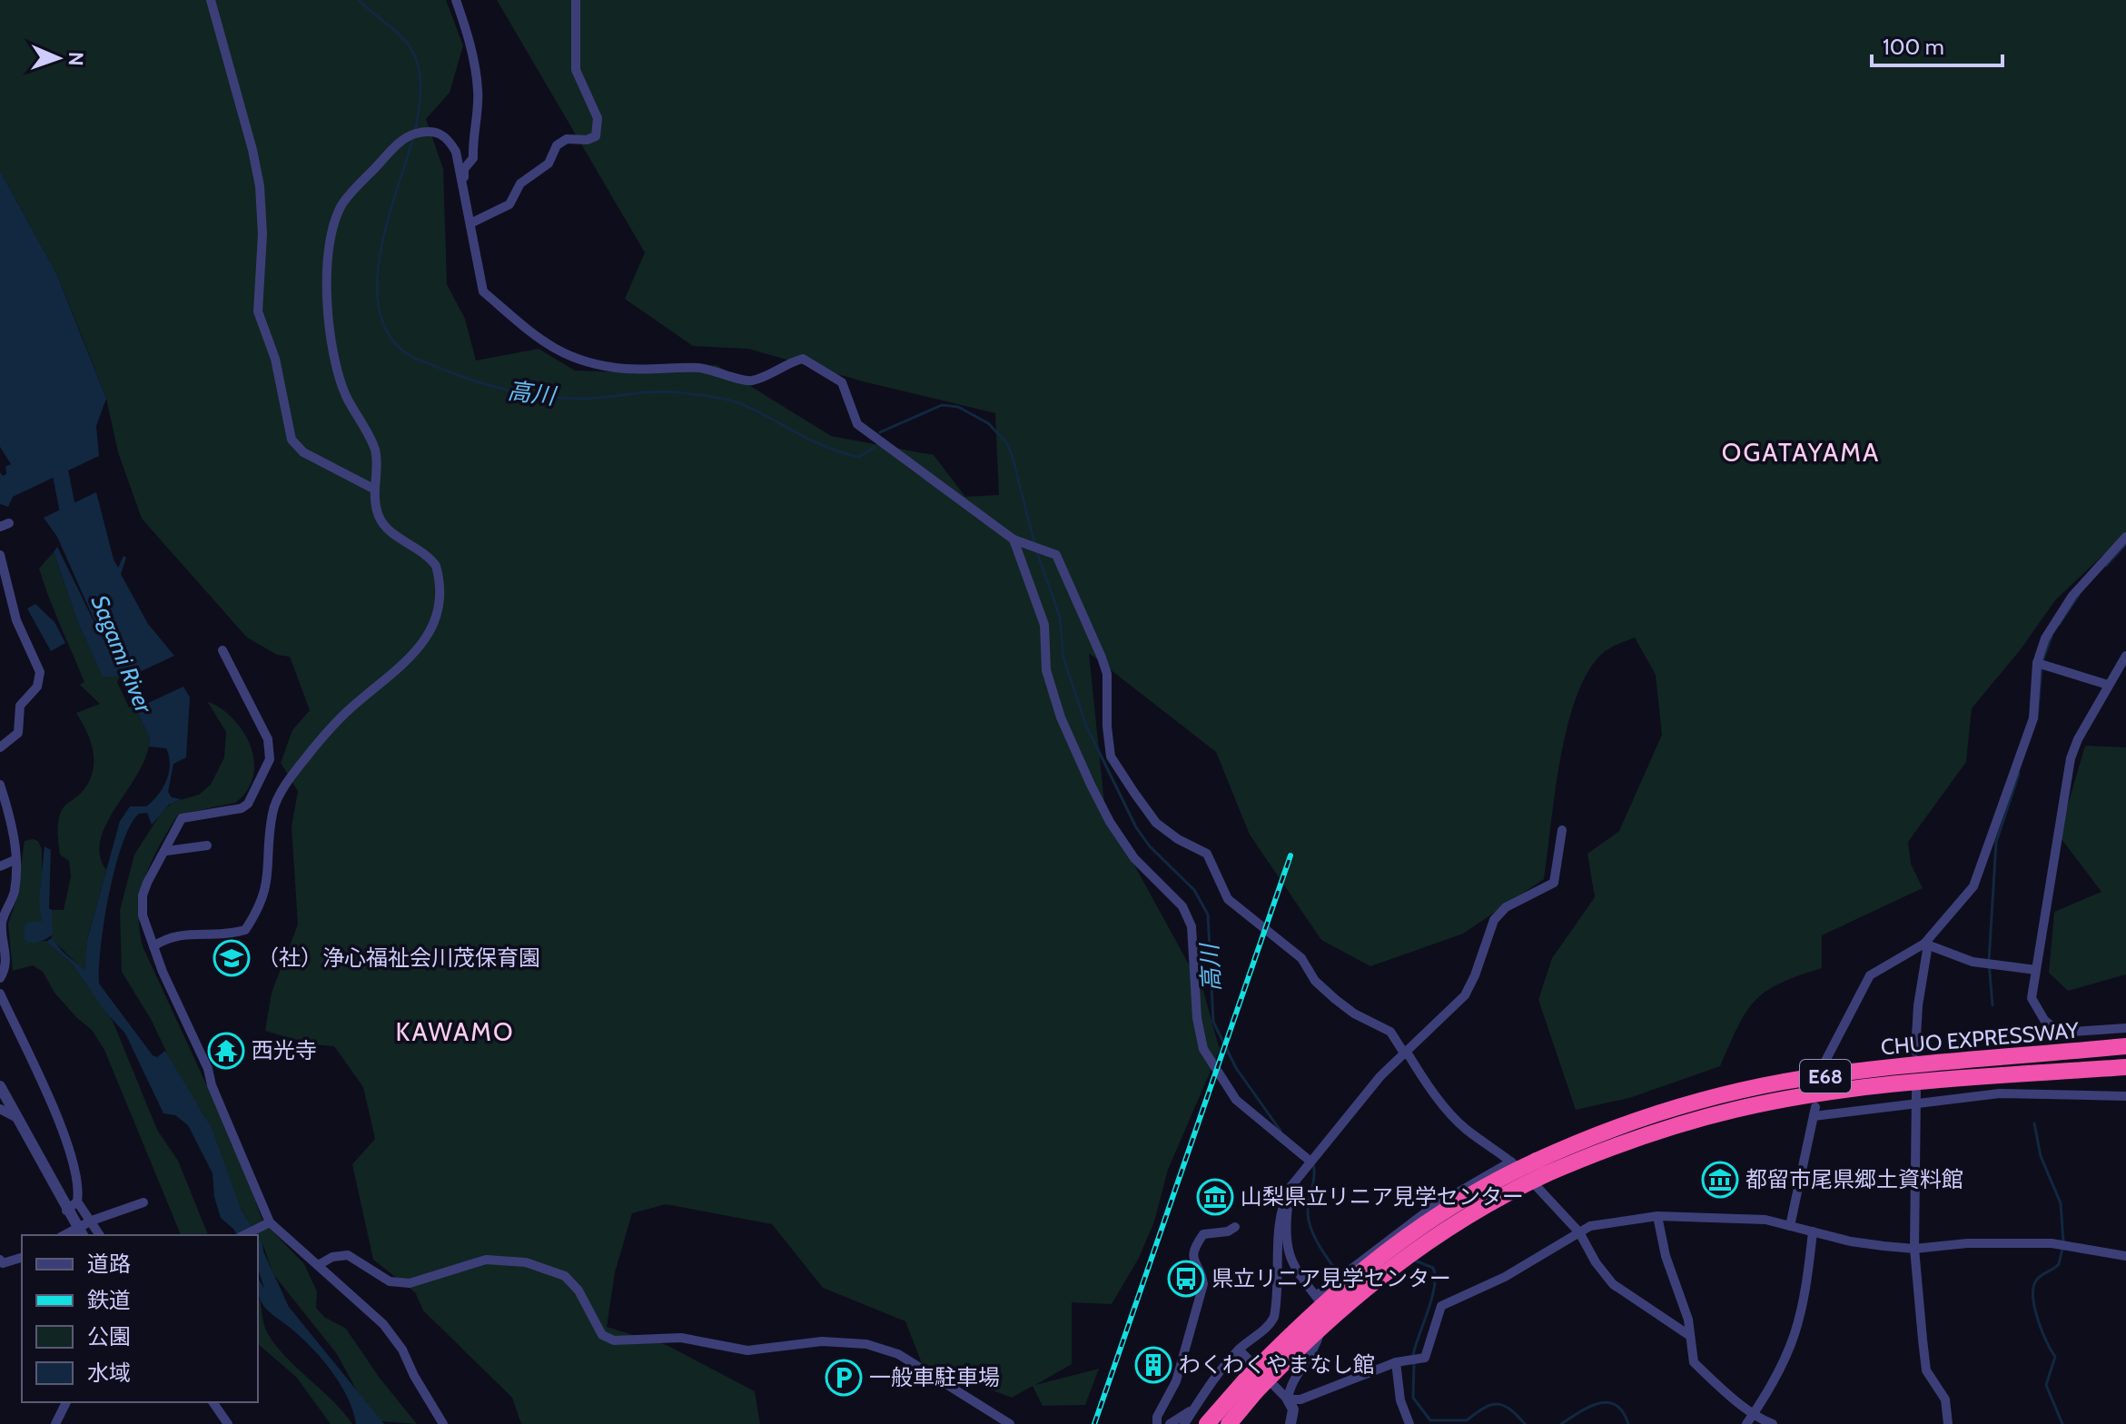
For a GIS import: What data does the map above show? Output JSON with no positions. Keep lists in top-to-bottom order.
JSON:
{
  "streets": {
    "highway": ["CHUO EXPRESSWAY", "E68"]
  },
  "districts": ["OGATAYAMA", "KAWAMO"],
  "water": ["高川", "Sagami River"],
  "places": {
    "school or university": ["（社）浄心福祉会川茂保育園"],
    "temple": ["西光寺"],
    "museum": ["都留市尾県郷土資料館", "山梨県立リニア見学センター"],
    "bus stop": ["県立リニア見学センター"],
    "building": ["わくわくやまなし館"],
    "parking": ["一般車駐車場"]
  },
  "legend": [
    "道路",
    "鉄道",
    "公園",
    "水域"
  ],
  "scale_bar": "100 m",
  "north": "right"
}
